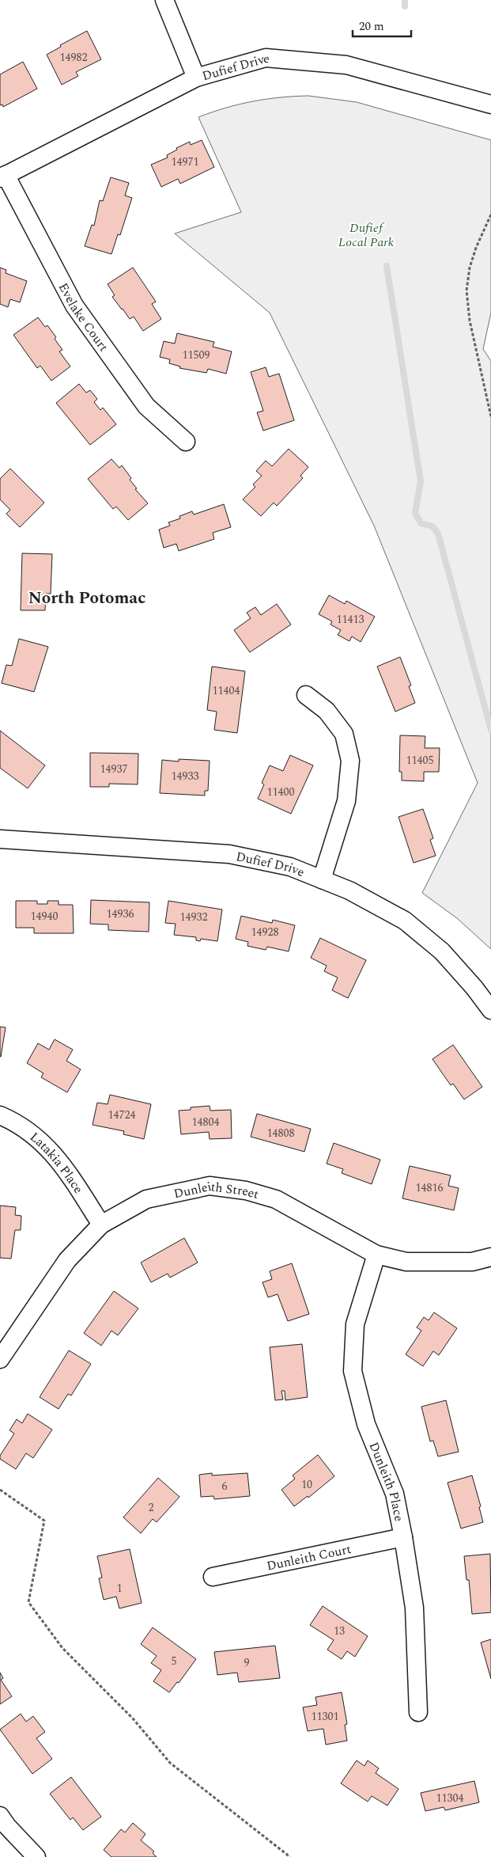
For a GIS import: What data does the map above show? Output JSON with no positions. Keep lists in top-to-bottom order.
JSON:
{
  "streets": {
    "street": [
      "Dufief Drive",
      "Evelake Court",
      "Latakia Place",
      "Dunleith Street",
      "Dunleith Place",
      "Dunleith Court"
    ]
  },
  "crossings": [
    ["Dufief Drive", "Evelake Court"],
    ["Latakia Place", "Dunleith Street"],
    ["Dunleith Street", "Dunleith Place"],
    ["Dunleith Place", "Dunleith Court"]
  ],
  "districts": ["North Potomac"],
  "parks": ["Dufief Local Park"],
  "house_numbers": [
    "14982",
    "14971",
    "11509",
    "11413",
    "11404",
    "11405",
    "14937",
    "14933",
    "11400",
    "14936",
    "14940",
    "14932",
    "14928",
    "14724",
    "14804",
    "14808",
    "14816",
    "10",
    "6",
    "2",
    "1",
    "13",
    "5",
    "9",
    "11301",
    "11304"
  ],
  "scale_bar": "20 m"
}
